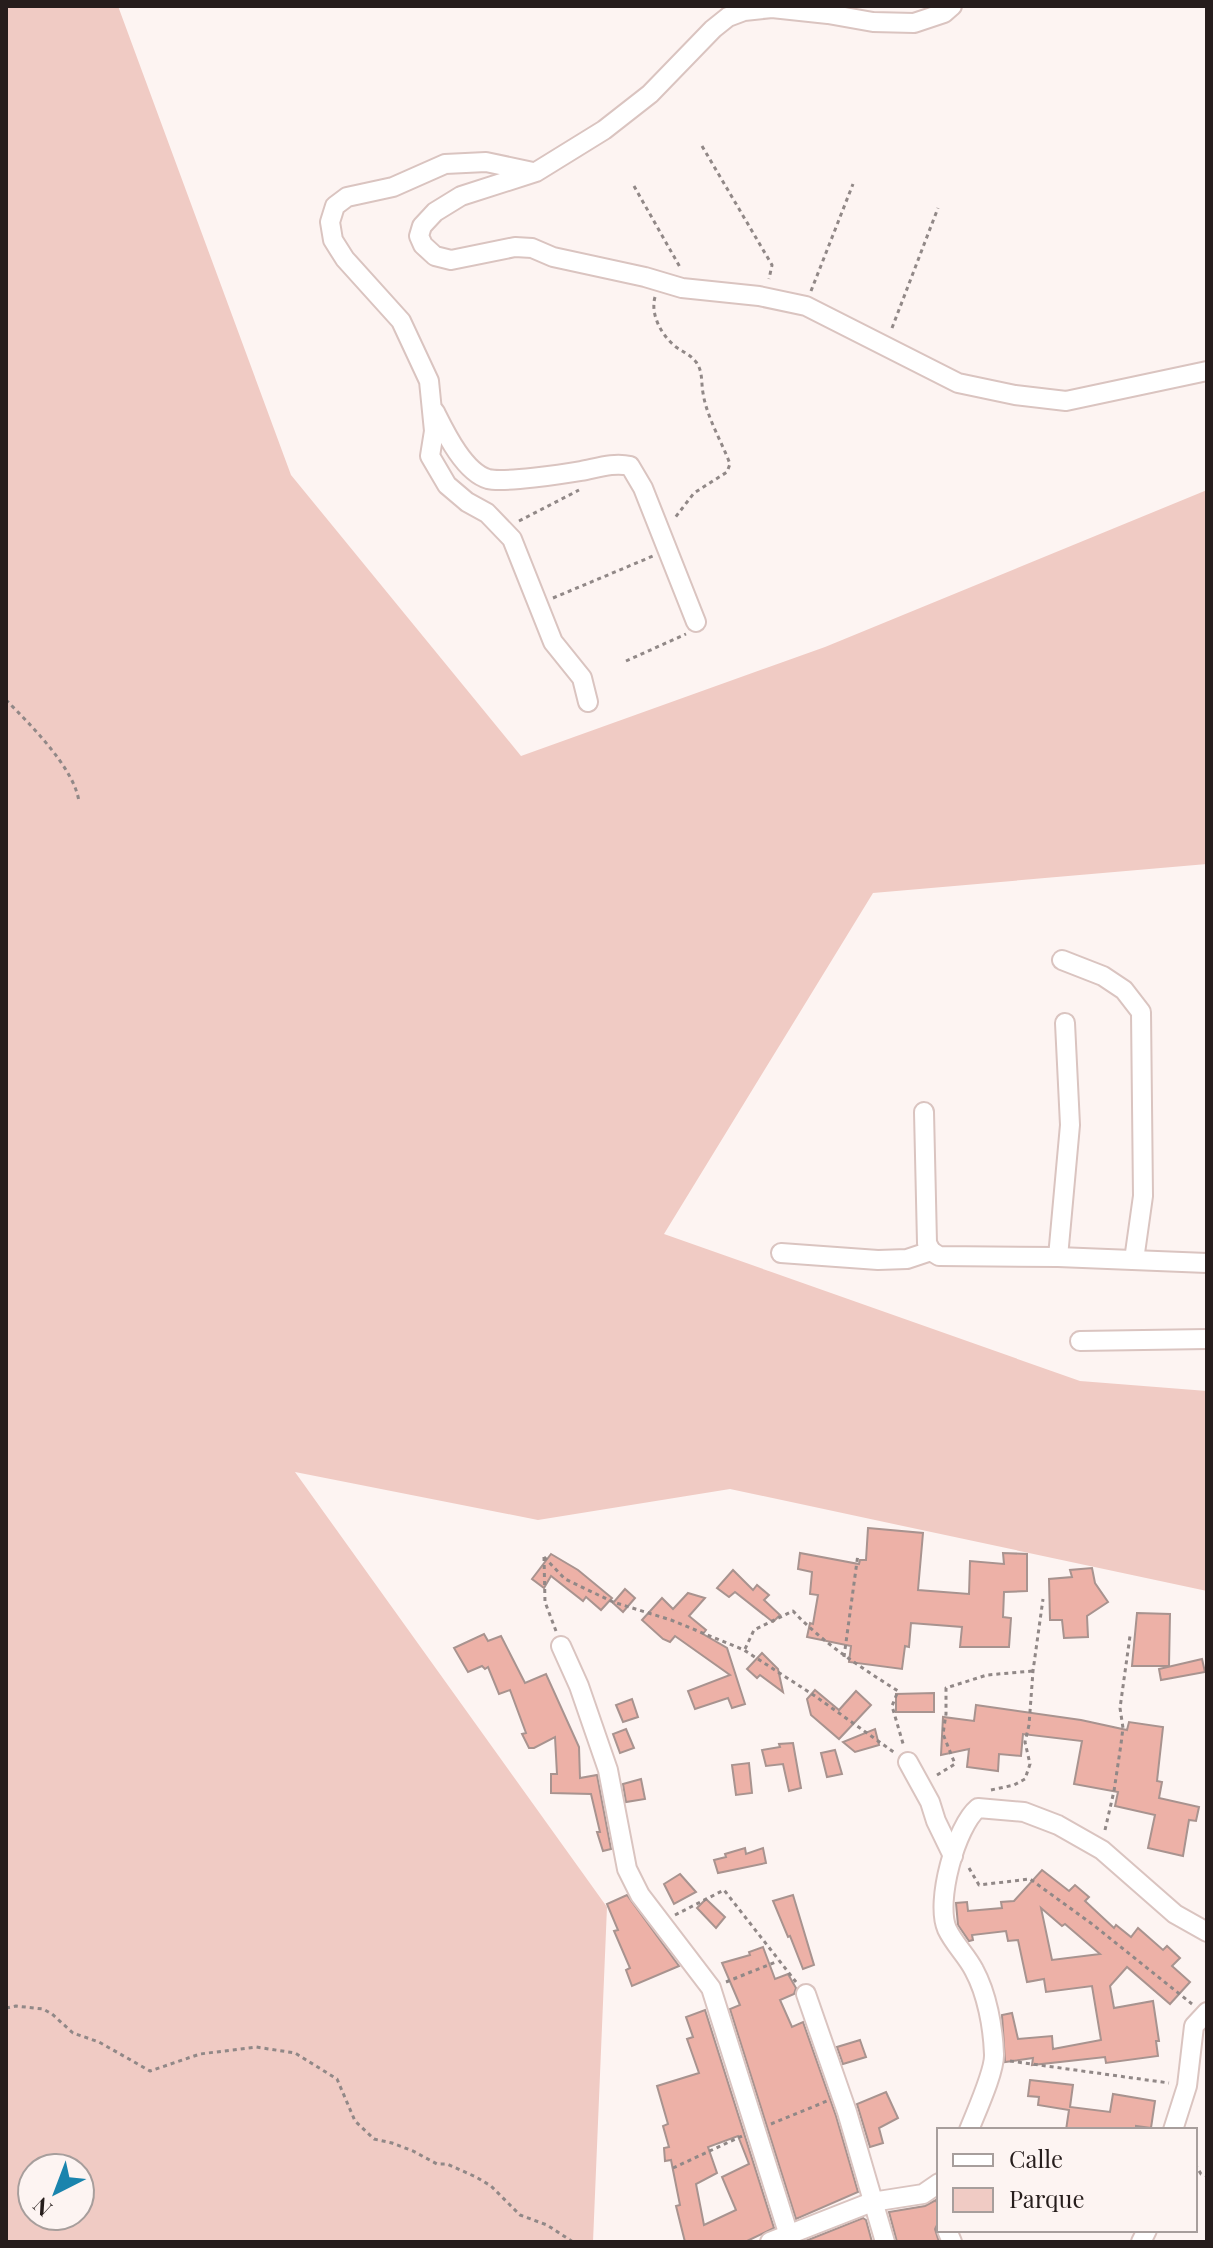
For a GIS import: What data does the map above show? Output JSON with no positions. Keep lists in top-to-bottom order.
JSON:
{
  "legend": ["Calle", "Parque"],
  "north": "bottom left"
}
